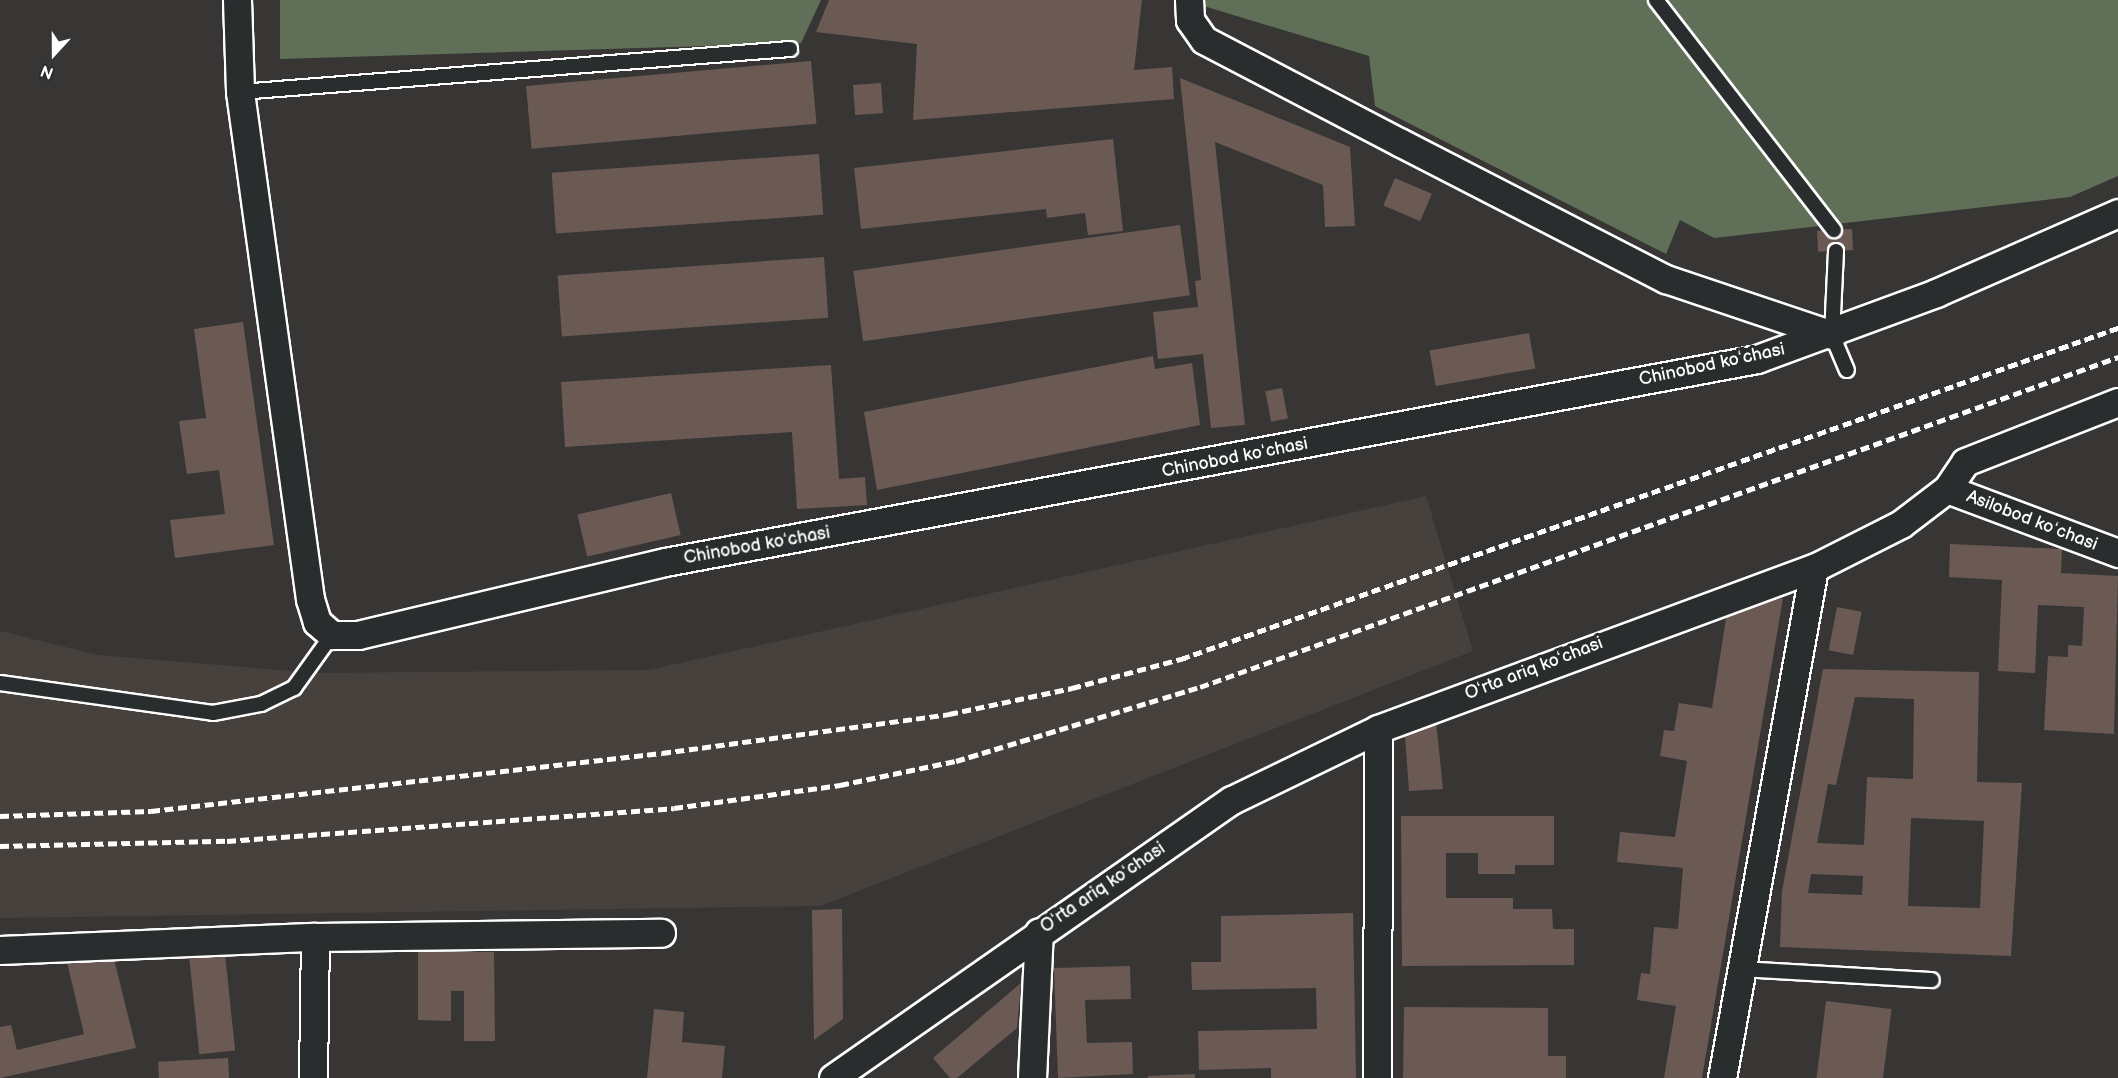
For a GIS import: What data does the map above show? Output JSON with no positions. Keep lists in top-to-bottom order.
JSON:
{
  "streets": {
    "street": ["Chinobod koʻchasi", "Asilobod koʻchasi", "Oʻrta ariq koʻchasi"]
  },
  "crossings": [
    ["Asilobod koʻchasi", "Oʻrta ariq koʻchasi"]
  ],
  "north": "bottom"
}
